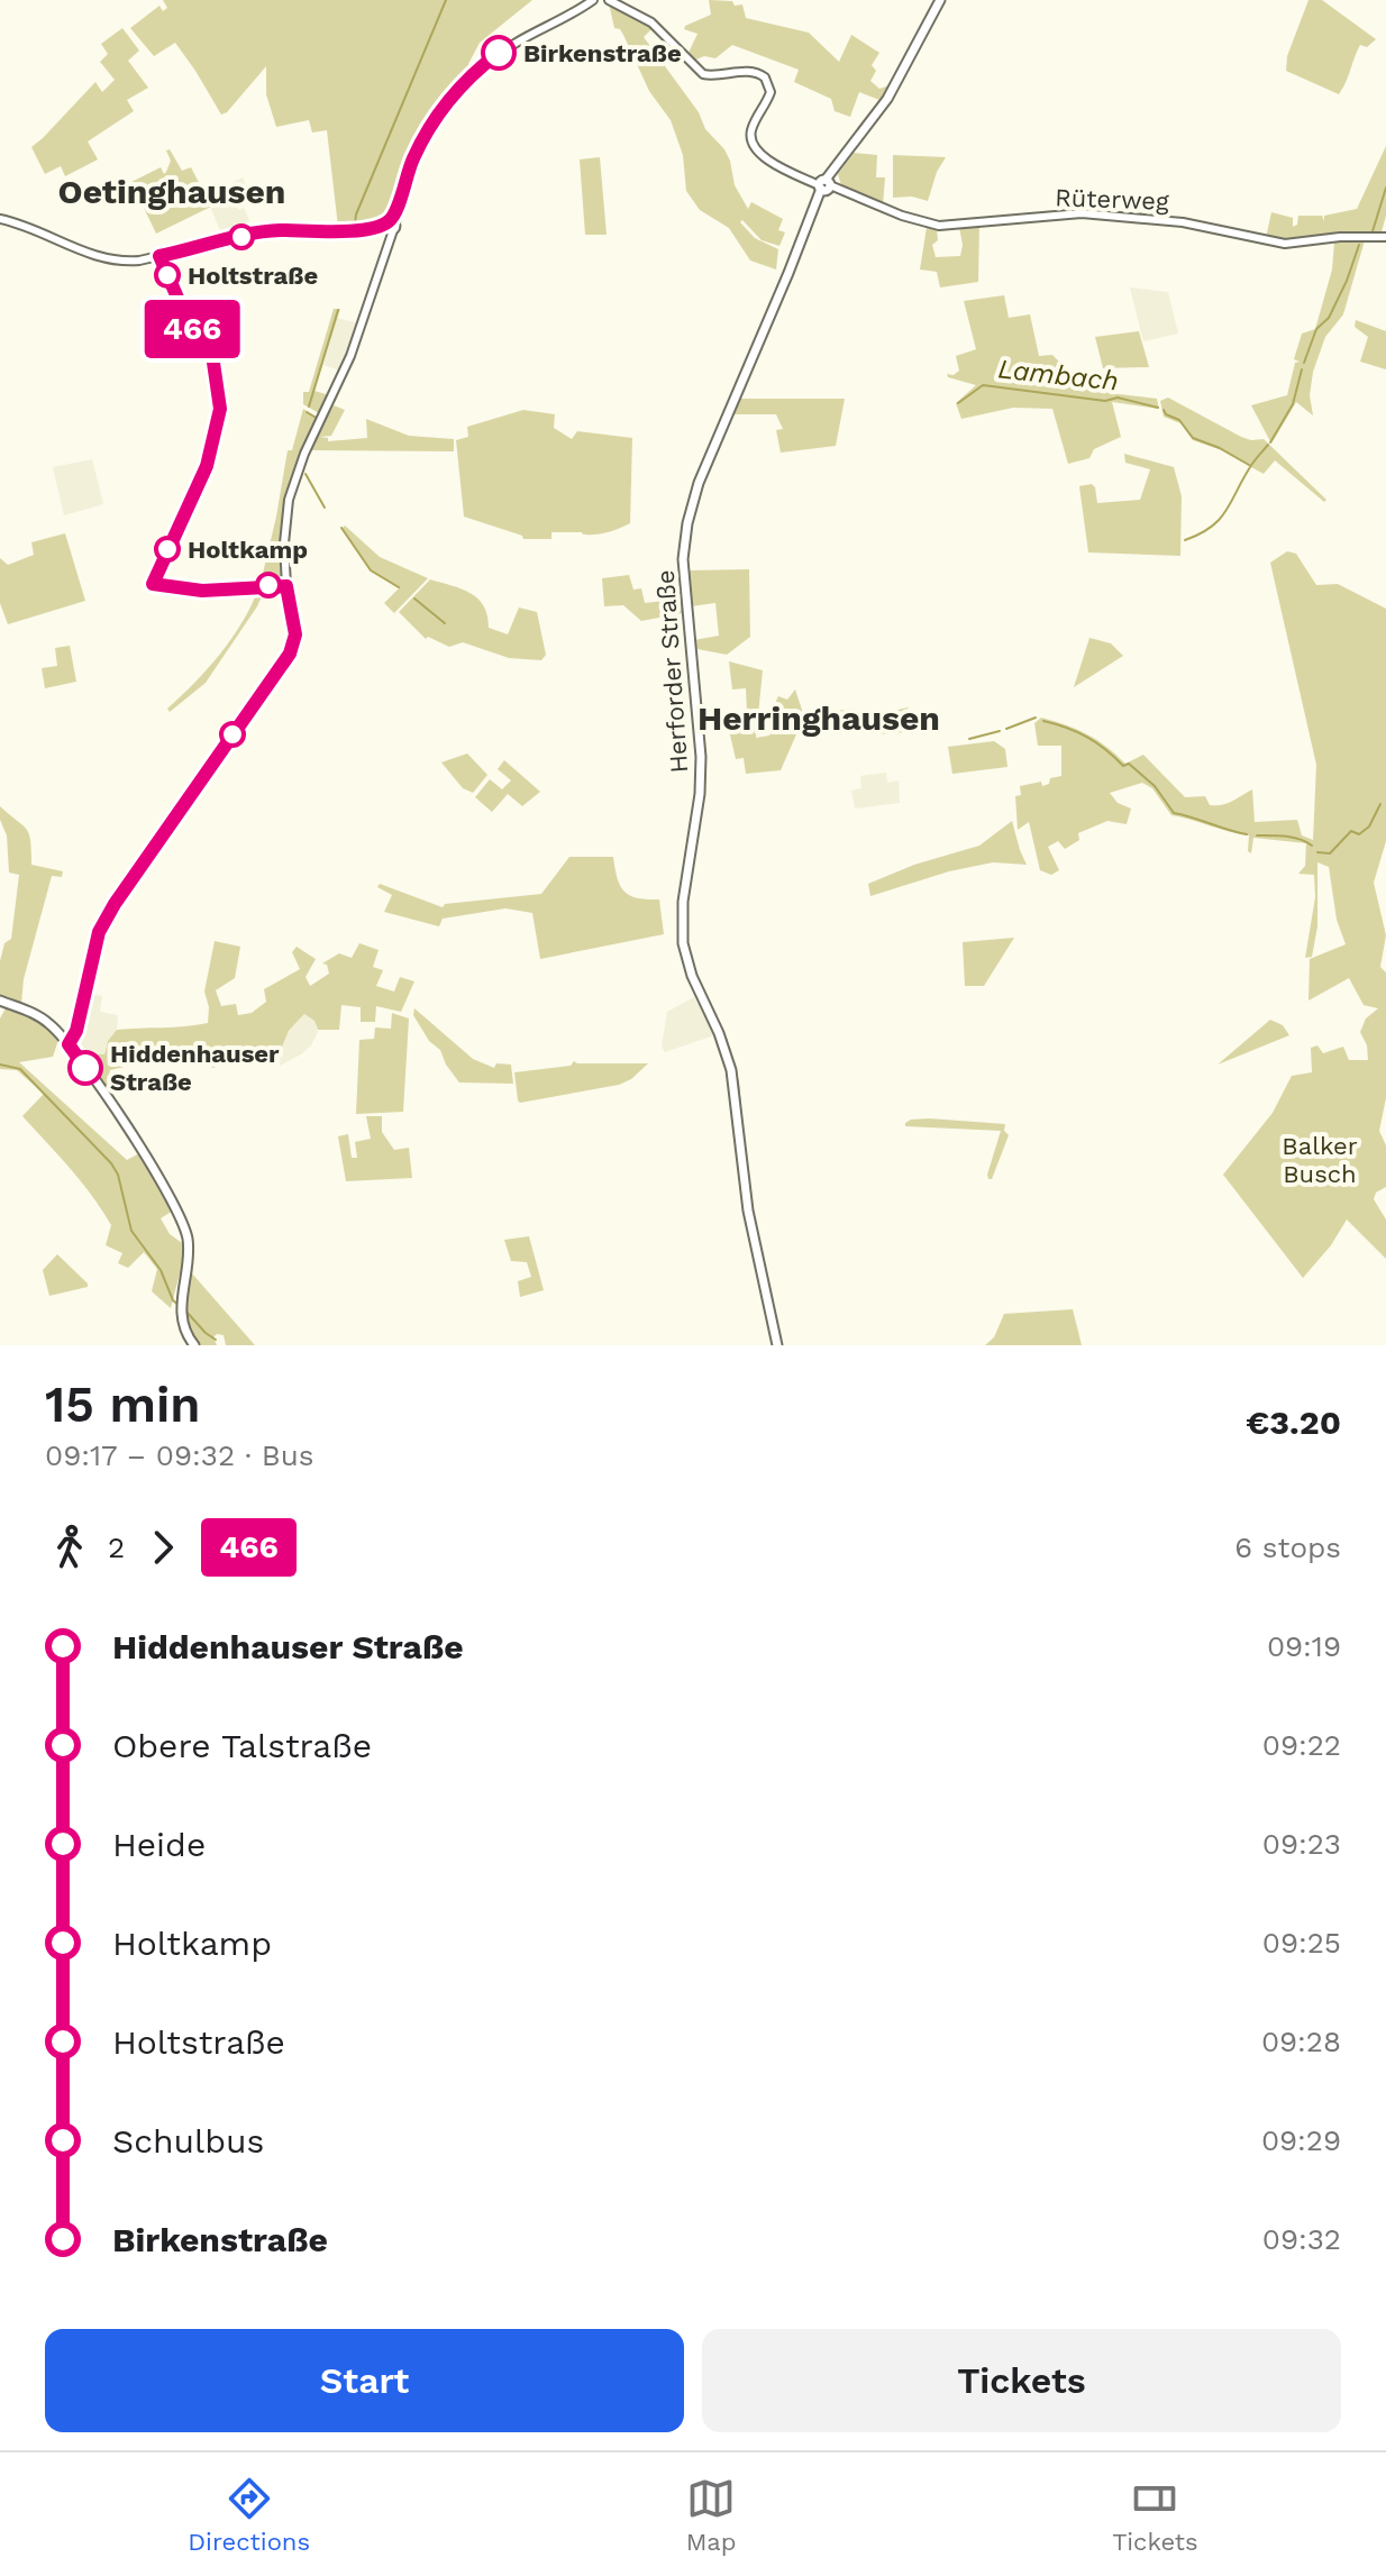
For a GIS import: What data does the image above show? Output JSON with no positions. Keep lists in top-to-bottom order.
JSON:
{
  "streets": {
    "main road": ["Herforder Straße"],
    "street": ["Rüterweg"]
  },
  "crossings": [
    ["Rüterweg", "Herforder Straße"]
  ],
  "districts": ["Oetinghausen", "Herringhausen"],
  "water": ["Lambach"],
  "parks": ["Balker Busch"],
  "places": [
    "Birkenstraße",
    "Holtstraße",
    "Holtkamp",
    "Hiddenhauser Straße"
  ],
  "lines": ["bus line 466"],
  "page": {
    "on_map": "466",
    "heading": ["15 min", "09:17 – 09:32 · Bus", "€3.20"],
    "legs": ["2", "466", "6 stops"],
    "list": [
      {
        "name": "Hiddenhauser Straße",
        "value": "09:19"
      },
      {
        "name": "Obere Talstraße",
        "value": "09:22"
      },
      {
        "name": "Heide",
        "value": "09:23"
      },
      {
        "name": "Holtkamp",
        "value": "09:25"
      },
      {
        "name": "Holtstraße",
        "value": "09:28"
      },
      {
        "name": "Schulbus",
        "value": "09:29"
      },
      {
        "name": "Birkenstraße",
        "value": "09:32"
      }
    ],
    "buttons": ["Start", "Tickets"],
    "tabs": ["Directions", "Map", "Tickets"]
  }
}
